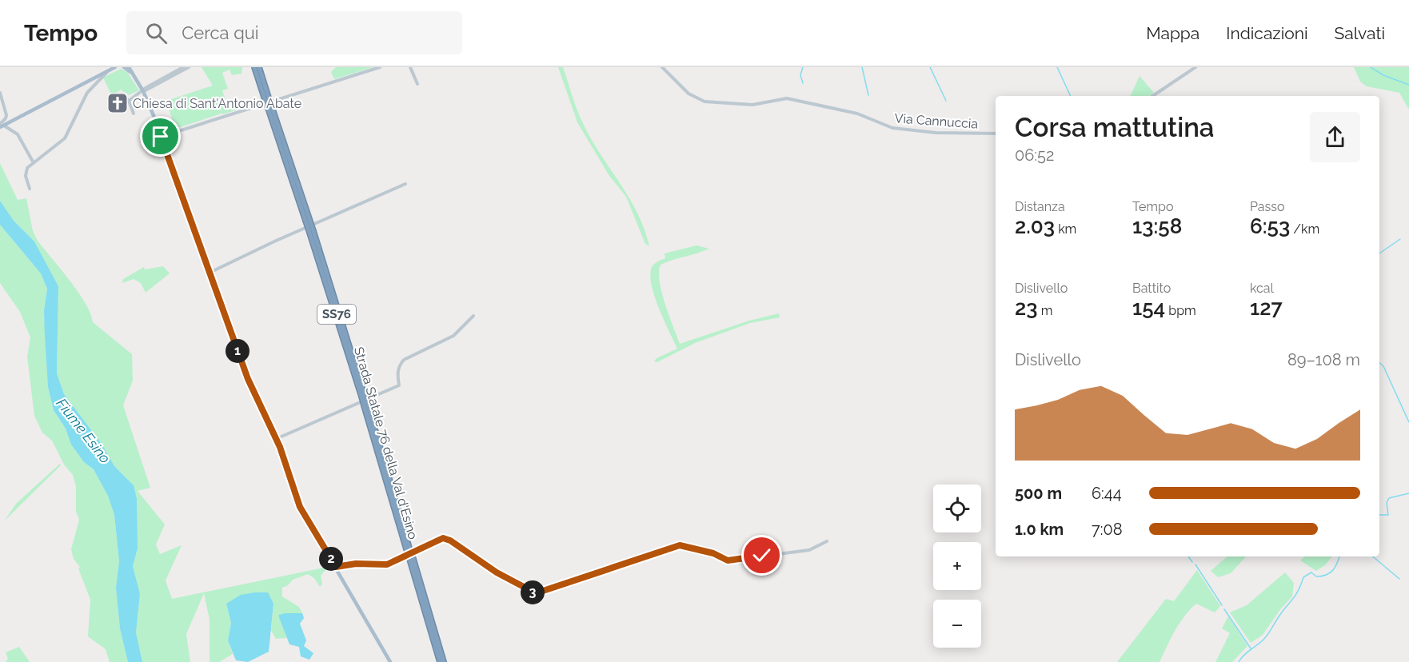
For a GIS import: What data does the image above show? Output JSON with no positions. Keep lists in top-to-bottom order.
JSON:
{
  "streets": {
    "highway": ["SS76", "Strada Statale 76 della Val d'Esino"],
    "street": ["Via Cannuccia"]
  },
  "water": ["Fiume Esino"],
  "places": {
    "church": ["Chiesa di Sant'Antonio Abate"]
  },
  "page": {
    "header": "Tempo",
    "search": "Cerca qui",
    "nav": ["Mappa", "Indicazioni", "Salvati"],
    "heading": ["Corsa mattutina", "06:52"],
    "stats": [
      ["Distanza", "2.03 km"],
      ["Tempo", "13:58"],
      ["Passo", "6:53 /km"],
      ["Dislivello", "23 m"],
      ["Battito", "154 bpm"],
      ["kcal", "127"]
    ],
    "pins": ["1", "2", "3"],
    "chart": ["Dislivello", "89–108 m"],
    "list": [
      {
        "name": "500 m",
        "note": "6:44"
      },
      {
        "name": "1.0 km",
        "note": "7:08"
      }
    ],
    "map_buttons": ["+", "−"]
  }
}
